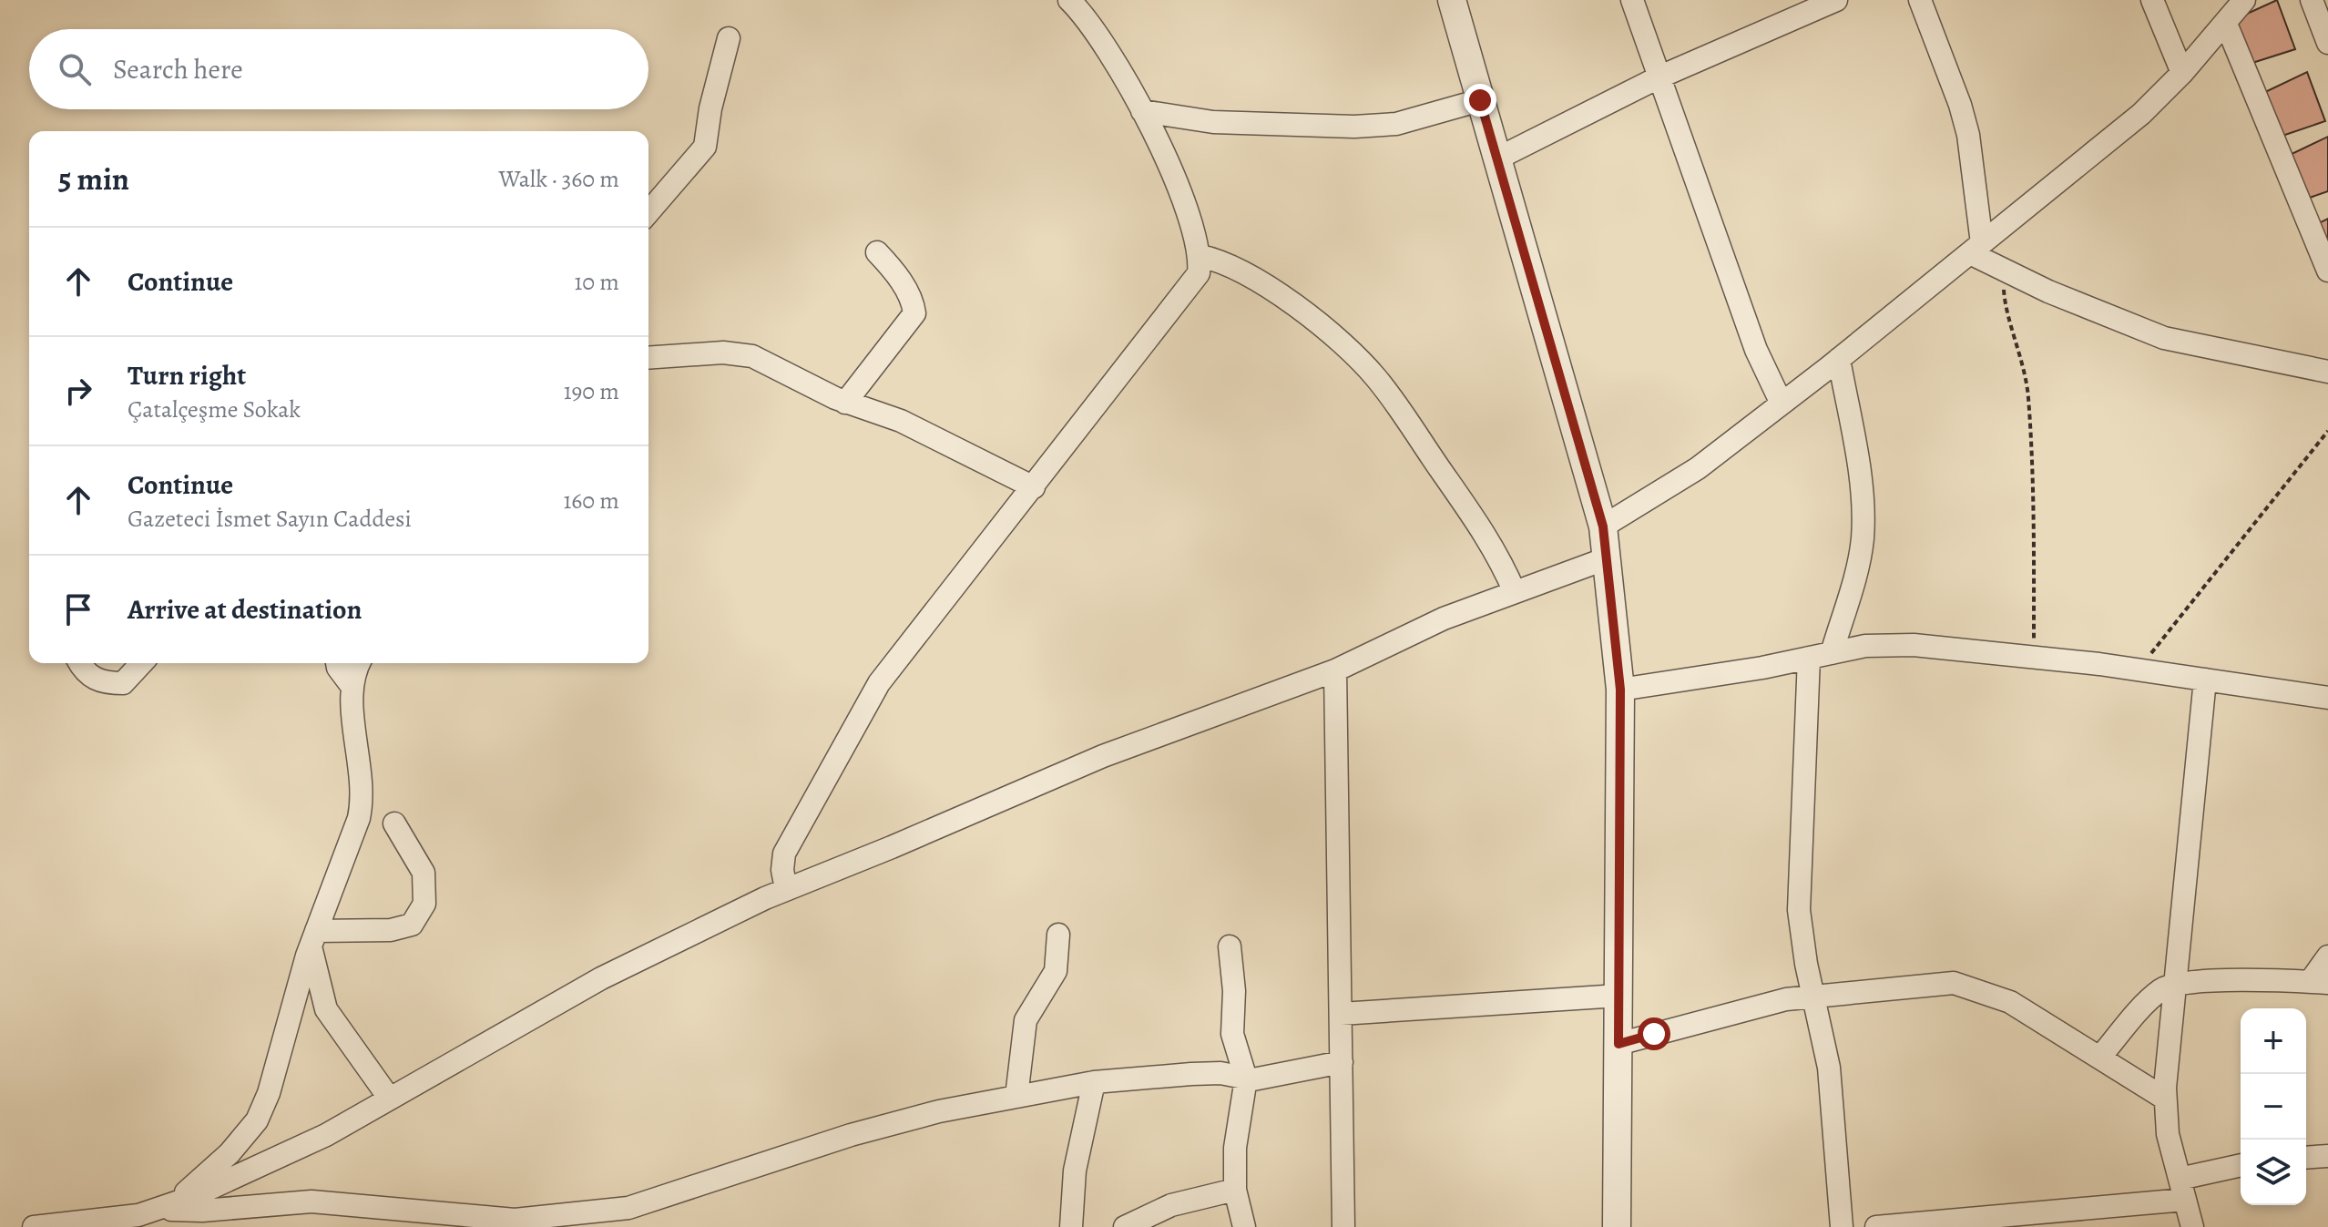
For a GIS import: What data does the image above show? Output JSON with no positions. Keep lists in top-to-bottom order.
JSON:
{
  "page": {
    "search": "Search here",
    "heading": ["5 min", "Walk · 360 m"],
    "list": [
      ["Continue", "10 m"],
      ["Turn right", "Çatalçeşme Sokak", "190 m"],
      ["Continue", "Gazeteci İsmet Sayın Caddesi", "160 m"],
      "Arrive at destination"
    ],
    "map_buttons": ["+", "−"]
  }
}
